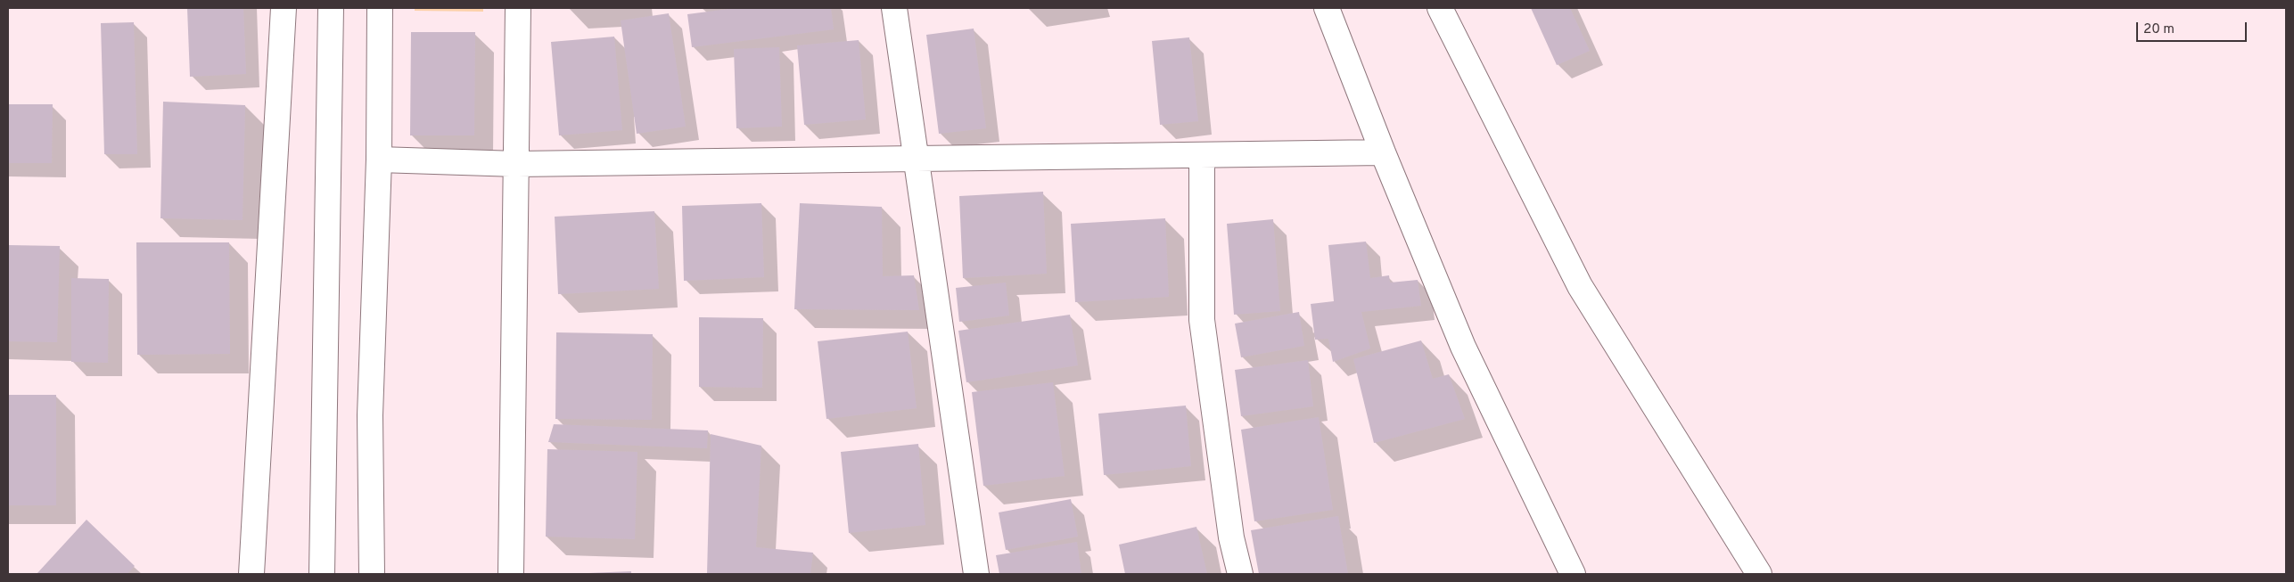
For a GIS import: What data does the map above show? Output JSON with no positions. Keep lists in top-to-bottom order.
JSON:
{
  "scale_bar": "20 m"
}
